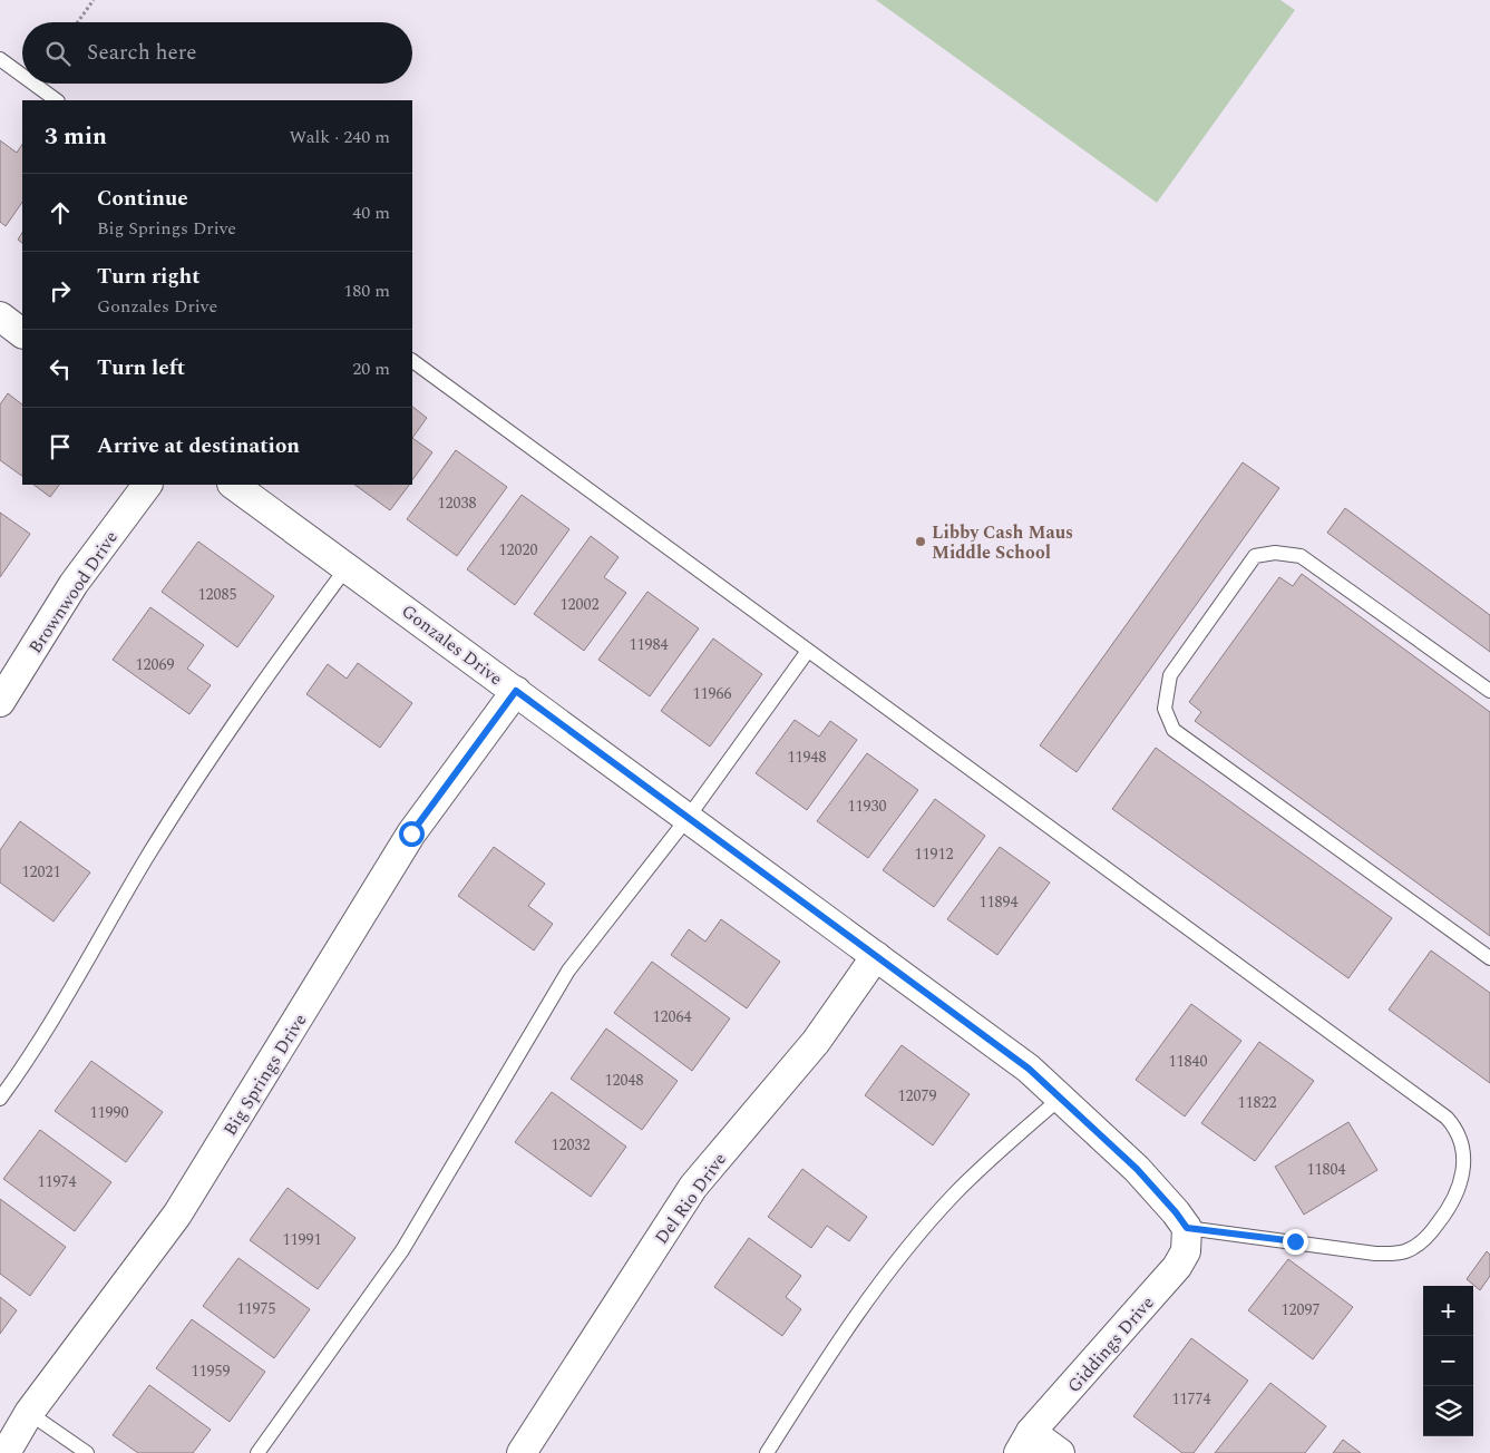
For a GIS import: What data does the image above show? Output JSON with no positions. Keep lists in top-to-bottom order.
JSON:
{
  "streets": {
    "street": [
      "Brownwood Drive",
      "Gonzales Drive",
      "Big Springs Drive",
      "Del Rio Drive",
      "Giddings Drive"
    ]
  },
  "crossings": [
    ["Gonzales Drive", "Big Springs Drive"],
    ["Gonzales Drive", "Del Rio Drive"],
    ["Gonzales Drive", "Giddings Drive"]
  ],
  "places": ["Libby Cash Maus Middle School"],
  "house_numbers": [
    "12038",
    "12020",
    "12085",
    "12002",
    "11984",
    "12069",
    "11966",
    "11948",
    "11930",
    "11912",
    "12021",
    "11894",
    "12064",
    "11840",
    "12048",
    "12079",
    "11822",
    "11990",
    "12032",
    "11804",
    "11974",
    "11991",
    "11975",
    "12097",
    "11959",
    "11774"
  ],
  "page": {
    "search": "Search here",
    "heading": ["3 min", "Walk · 240 m"],
    "list": [
      ["Continue", "Big Springs Drive", "40 m"],
      ["Turn right", "Gonzales Drive", "180 m"],
      ["Turn left", "20 m"],
      "Arrive at destination"
    ],
    "map_buttons": ["+", "−"]
  }
}
